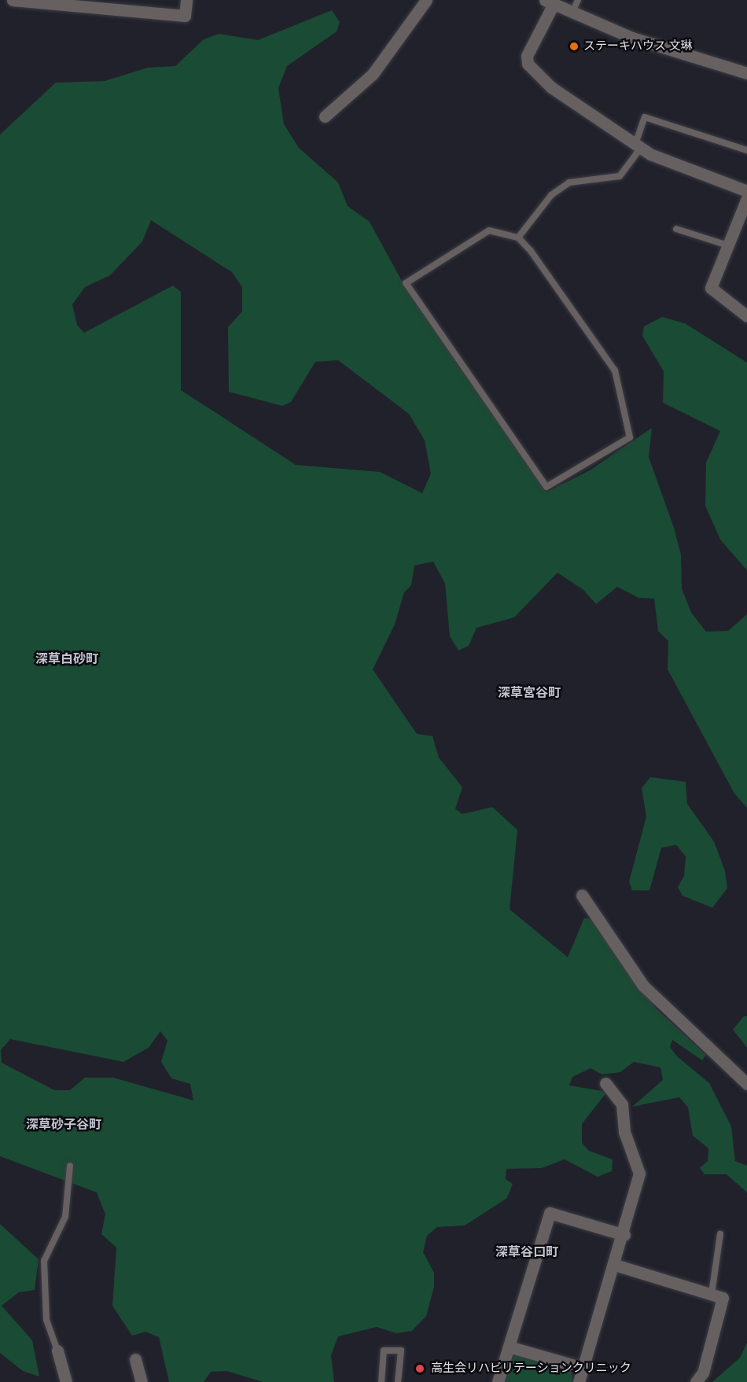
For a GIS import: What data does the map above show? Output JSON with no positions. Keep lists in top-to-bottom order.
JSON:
{
  "districts": [
    "深草白砂町",
    "深草宮谷町",
    "深草砂子谷町",
    "深草谷口町"
  ],
  "places": ["ステーキハウス 文琳", "高生会リハビリテーションクリニック"]
}
